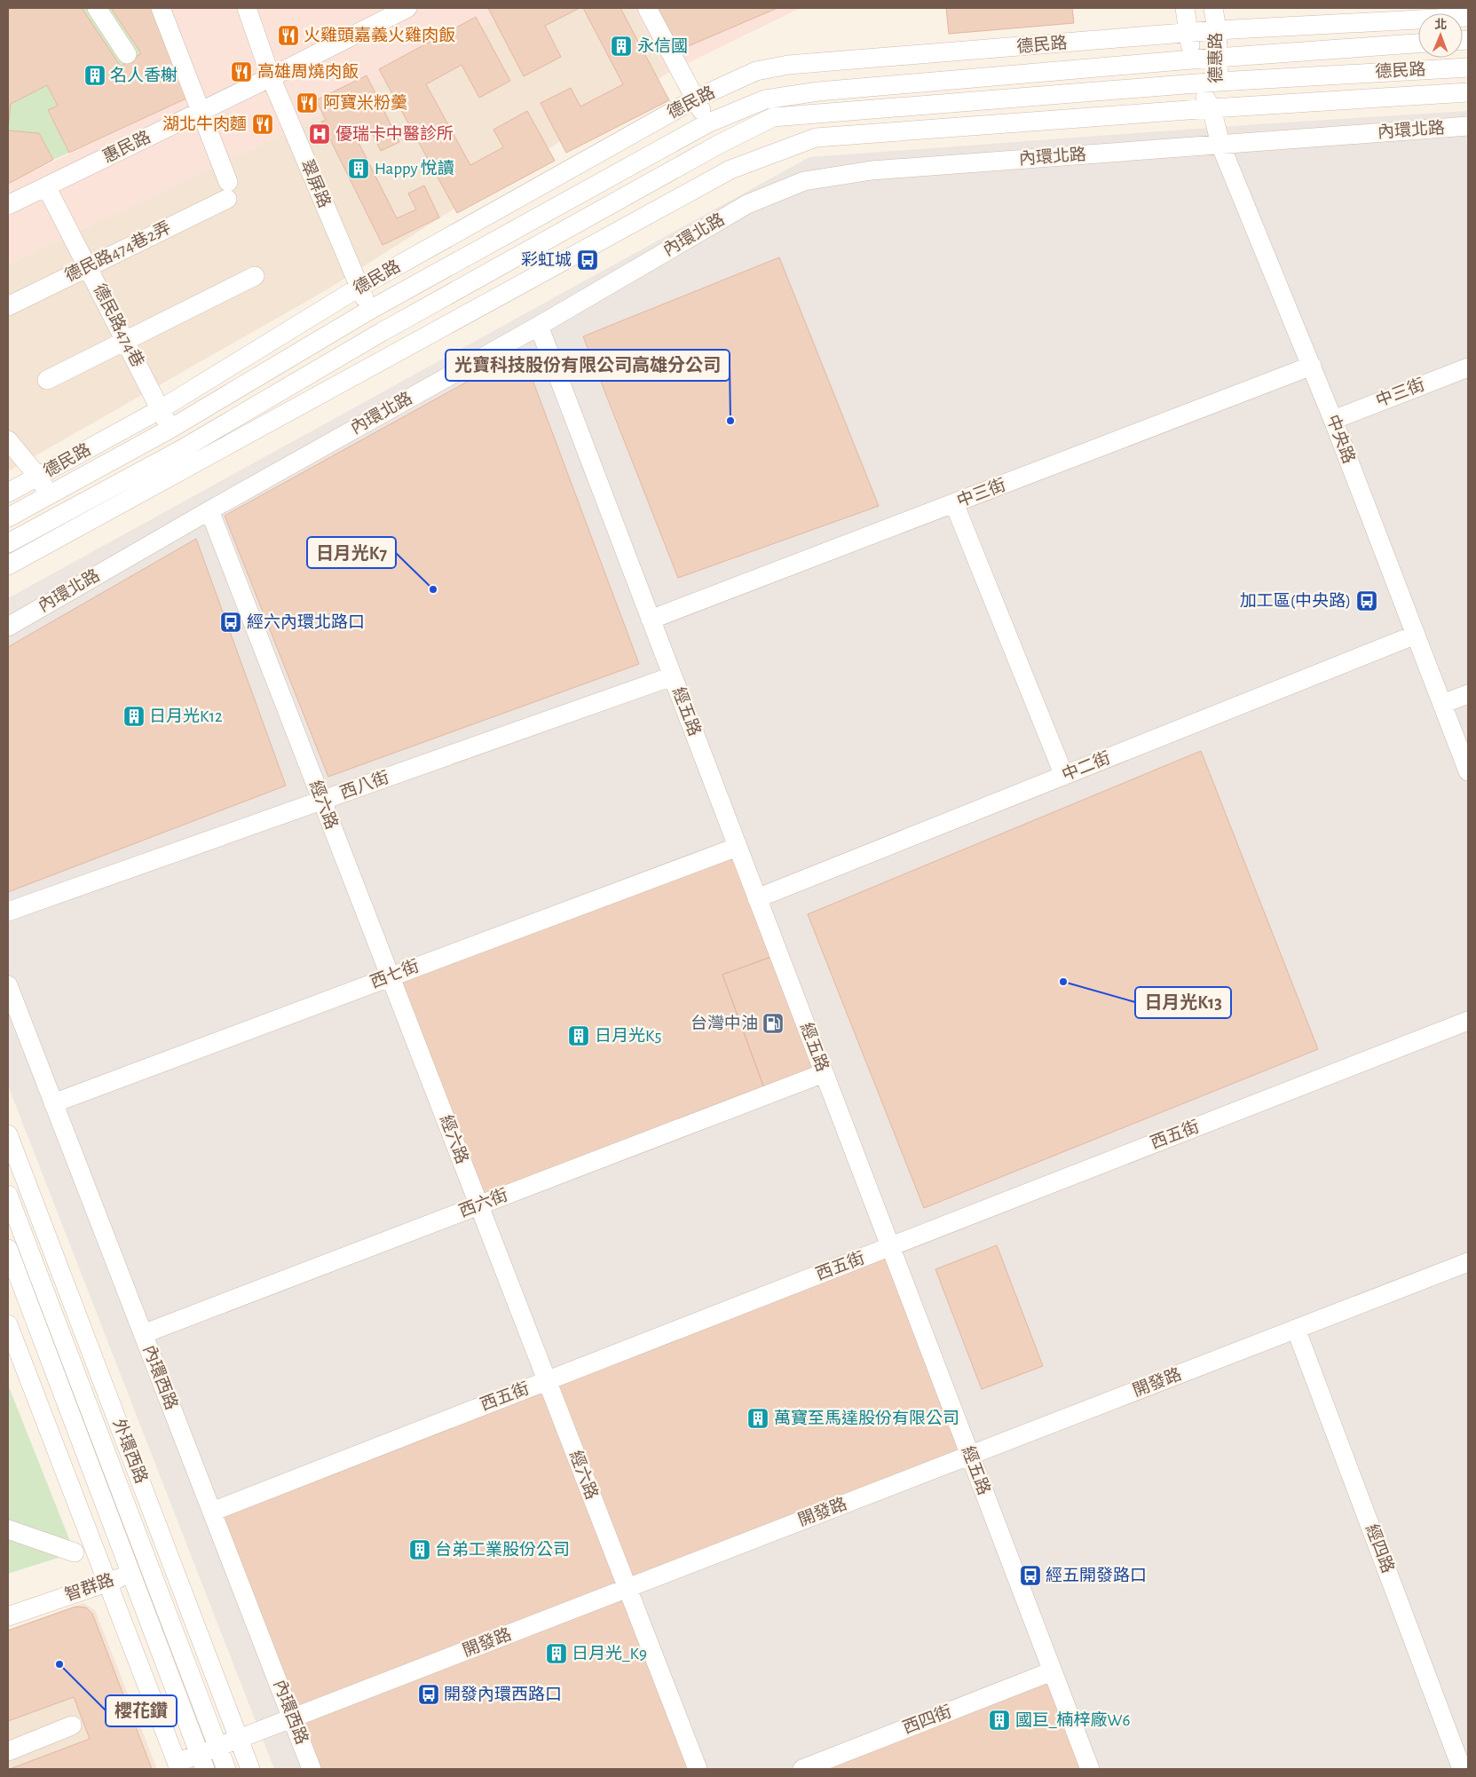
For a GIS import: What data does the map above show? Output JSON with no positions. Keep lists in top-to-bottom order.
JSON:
{
  "streets": {
    "street": [
      "德民路",
      "德惠路",
      "內環北路",
      "惠民路",
      "翠屏路",
      "德民路474巷2弄",
      "德民路474巷",
      "中三街",
      "中央路",
      "經五路",
      "中二街",
      "西八街",
      "經六路",
      "西七街",
      "西五街",
      "西六街",
      "內環西路",
      "開發路",
      "外環西路",
      "經四路",
      "智群路",
      "西四街"
    ]
  },
  "crossings": [
    ["德民路", "德惠路"],
    ["德民路", "翠屏路"],
    ["德民路", "德民路474巷"],
    ["德民路", "中央路"],
    ["德惠路", "中央路"],
    ["內環北路", "中央路"],
    ["內環北路", "經五路"],
    ["內環北路", "經六路"],
    ["惠民路", "翠屏路"],
    ["惠民路", "德民路474巷2弄"],
    ["惠民路", "德民路474巷"],
    ["德民路474巷2弄", "德民路474巷"],
    ["中三街", "中央路"],
    ["中三街", "經五路"],
    ["中央路", "中二街"],
    ["經五路", "中二街"],
    ["經五路", "西八街"],
    ["經五路", "西七街"],
    ["經五路", "西五街"],
    ["經五路", "西六街"],
    ["經五路", "開發路"],
    ["經五路", "西四街"],
    ["西八街", "經六路"],
    ["經六路", "西七街"],
    ["經六路", "西五街"],
    ["經六路", "西六街"],
    ["經六路", "開發路"],
    ["西七街", "內環西路"],
    ["西五街", "內環西路"],
    ["西六街", "內環西路"],
    ["內環西路", "開發路"],
    ["開發路", "外環西路"],
    ["開發路", "經四路"],
    ["外環西路", "智群路"]
  ],
  "places": {
    "restaurant": [
      "火雞頭嘉義火雞肉飯",
      "高雄周燒肉飯",
      "阿寶米粉羹",
      "湖北牛肉麵"
    ],
    "building": [
      "永信國",
      "名人香榭",
      "Happy 悅讀",
      "日月光K12",
      "日月光K5",
      "萬寶至馬達股份有限公司",
      "台弟工業股份公司",
      "日月光_K9",
      "國巨_楠梓廠W6"
    ],
    "hospital": ["優瑞卡中醫診所"],
    "bus stop": [
      "彩虹城",
      "加工區(中央路)",
      "經六內環北路口",
      "經五開發路口",
      "開發內環西路口"
    ],
    "other": [
      "光寶科技股份有限公司高雄分公司",
      "日月光K7",
      "日月光K13",
      "櫻花鑽"
    ],
    "fuel station": ["台灣中油"]
  },
  "north": "top"
}
